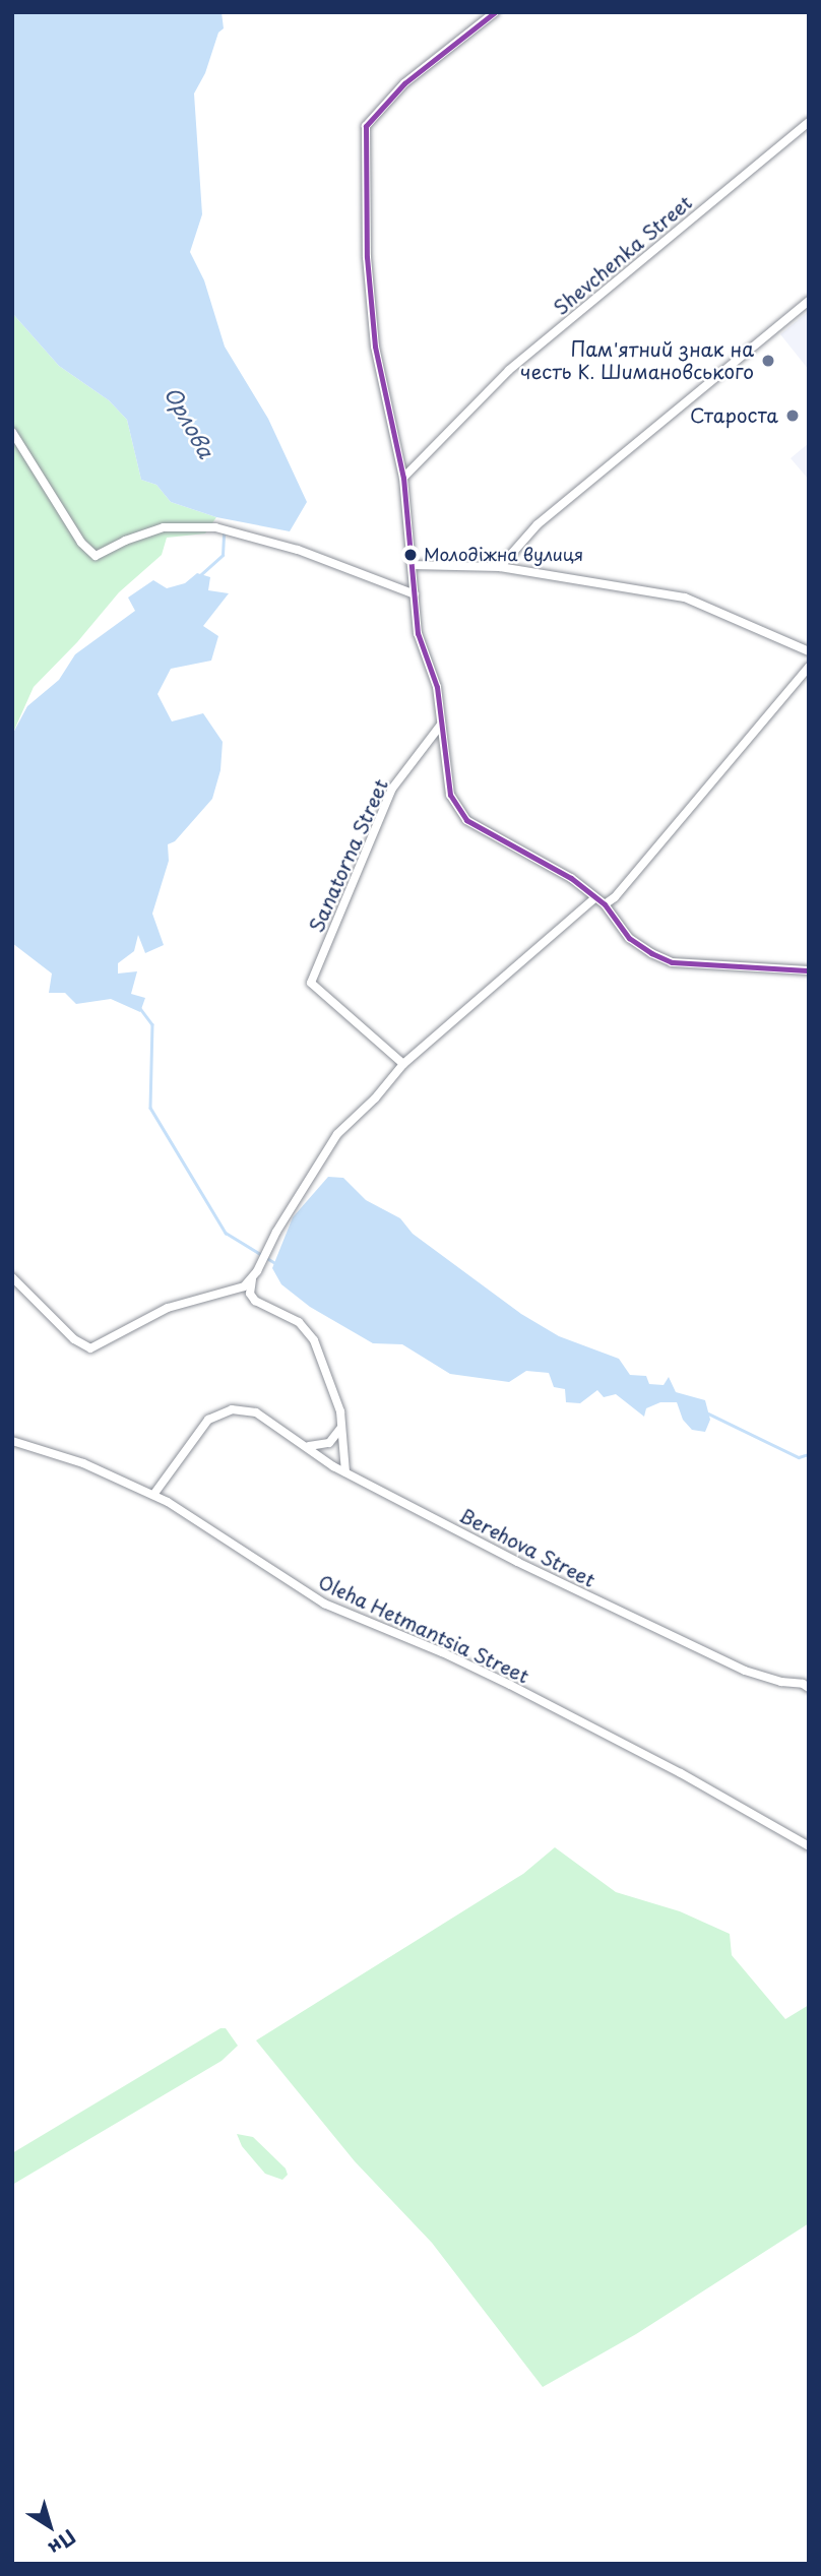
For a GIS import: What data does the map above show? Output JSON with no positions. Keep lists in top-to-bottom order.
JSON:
{
  "streets": {
    "street": [
      "Shevchenka Street",
      "Sanatorna Street",
      "Berehova Street",
      "Oleha Hetmantsia Street"
    ]
  },
  "crossings": [
    ["Berehova Street", "Oleha Hetmantsia Street"]
  ],
  "water": ["Орлова"],
  "places": ["Пам'ятний знак на честь К. Шимановського", "Староста", "Молодіжна вулиця"],
  "north": "bottom right"
}
